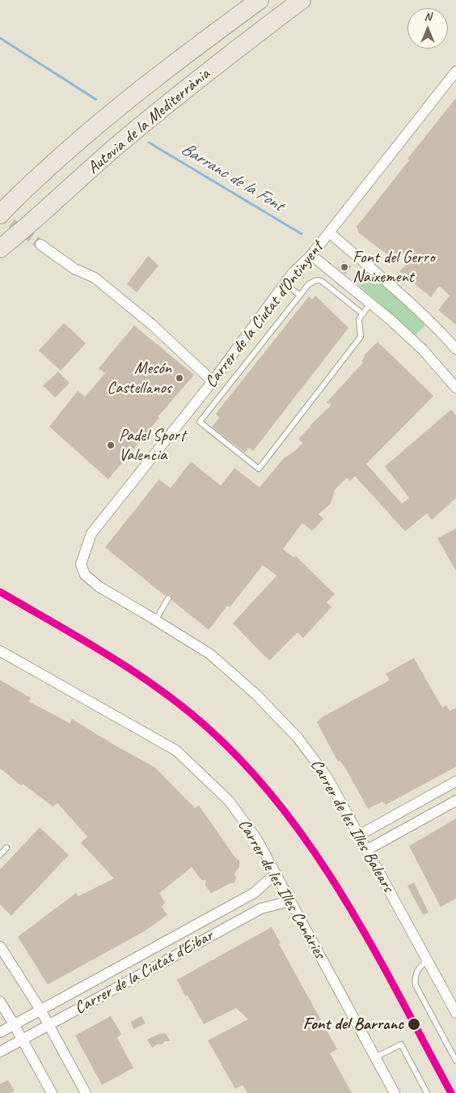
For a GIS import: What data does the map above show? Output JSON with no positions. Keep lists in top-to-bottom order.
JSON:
{
  "streets": {
    "highway": ["Autovia de la Mediterrània"],
    "street": [
      "Carrer de la Ciutat d'Ontinyent",
      "Carrer de les Illes Balears",
      "Carrer de les Illes Canàries",
      "Carrer de la Ciutat d'Eibar"
    ]
  },
  "crossings": [
    ["Carrer de la Ciutat d'Ontinyent", "Carrer de les Illes Balears"],
    ["Carrer de les Illes Canàries", "Carrer de la Ciutat d'Eibar"]
  ],
  "water": ["Barranc de la Font"],
  "places": [
    "Font del Gerro Naixement",
    "Mesón Castellanos",
    "Padel Sport Valencia",
    "Font del Barranc"
  ],
  "north": "top"
}
